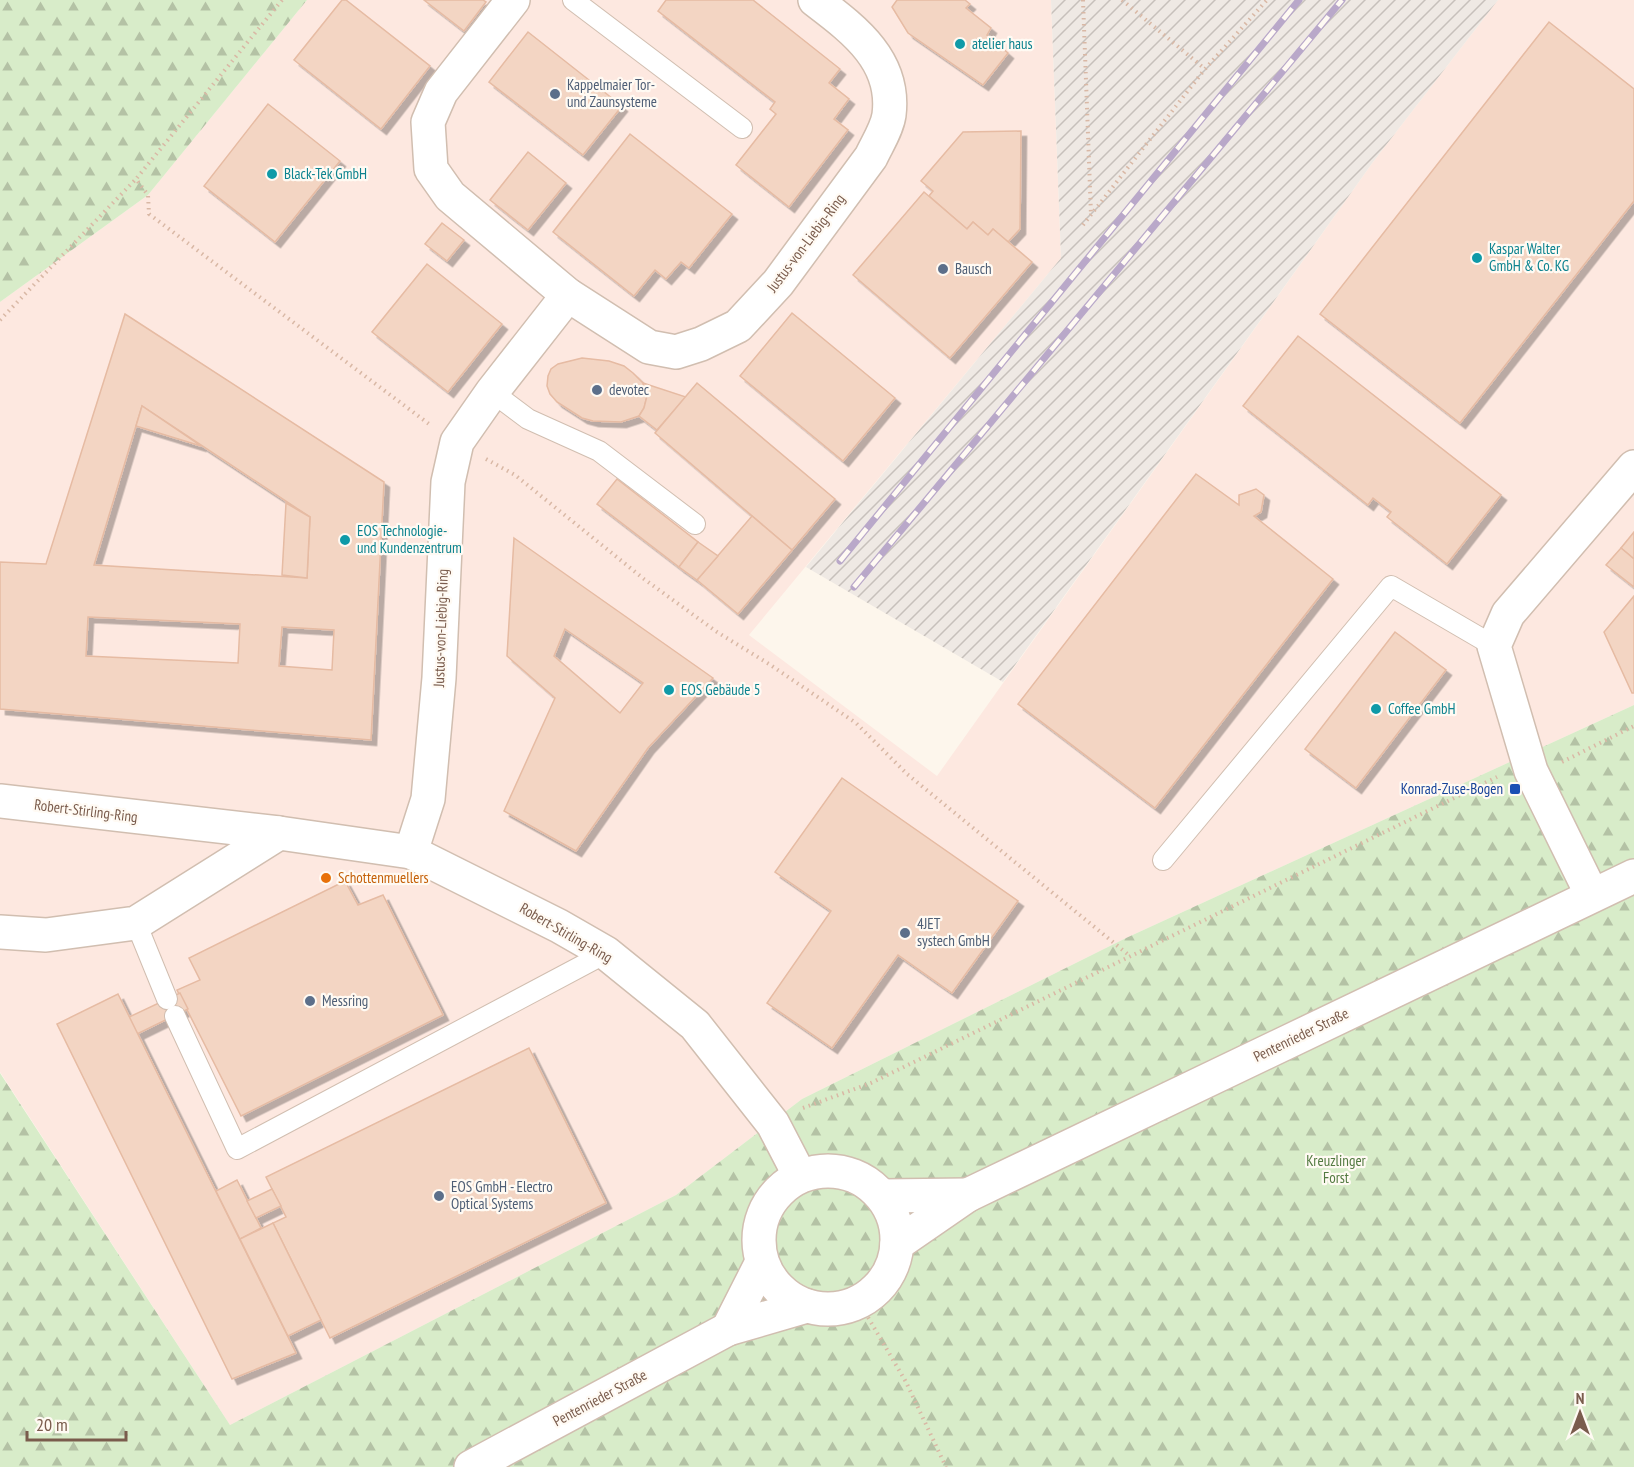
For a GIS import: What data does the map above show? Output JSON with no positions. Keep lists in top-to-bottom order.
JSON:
{
  "streets": {
    "street": ["Justus-von-Liebig-Ring", "Robert-Stirling-Ring", "Pentenrieder Straße"]
  },
  "crossings": [
    ["Justus-von-Liebig-Ring", "Robert-Stirling-Ring"],
    ["Robert-Stirling-Ring", "Pentenrieder Straße"]
  ],
  "parks": ["Kreuzlinger Forst"],
  "places": {
    "other": [
      "atelier haus",
      "Kappelmaier Tor- und Zaunsysteme",
      "Black-Tek GmbH",
      "Kaspar Walter GmbH & Co. KG",
      "Bausch",
      "devotec",
      "EOS Technologie- und Kundenzentrum",
      "EOS Gebäude 5",
      "Coffee GmbH",
      "Schottenmuellers",
      "4JET systech GmbH",
      "Messring",
      "EOS GmbH - Electro Optical Systems"
    ],
    "transit": ["Konrad-Zuse-Bogen"]
  },
  "scale_bar": "20 m",
  "north": "top"
}
